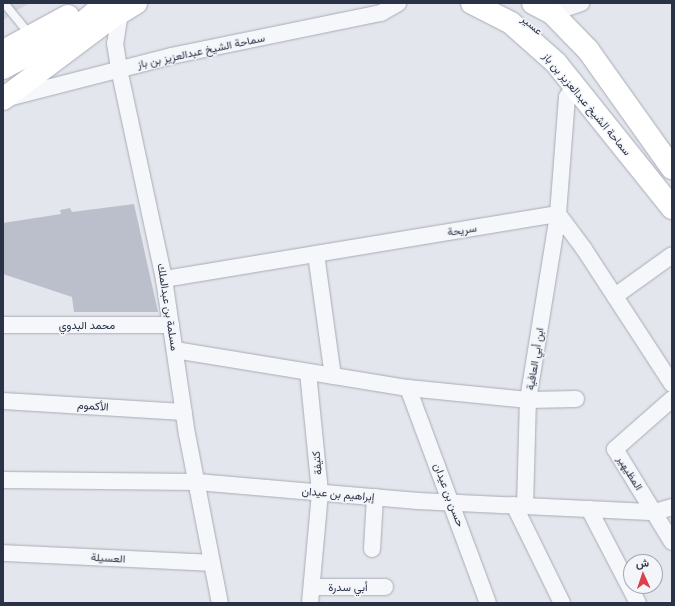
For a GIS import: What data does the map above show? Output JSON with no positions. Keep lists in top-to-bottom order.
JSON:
{
  "streets": {
    "main road": ["عسير", "سماحة الشيخ عبدالعزيز بن باز"],
    "street": [
      "سريحة",
      "مسلمة بن عبدالملك",
      "محمد البدوي",
      "ابن أبي العافية",
      "الأكموم",
      "كتيفة",
      "المظيهير",
      "إبراهيم بن عيدان",
      "حسن بن عيدان",
      "العسيلة",
      "أبي سدرة"
    ]
  },
  "crossings": [
    ["عسير", "سماحة الشيخ عبدالعزيز بن باز"],
    ["سماحة الشيخ عبدالعزيز بن باز", "مسلمة بن عبدالملك"],
    ["سماحة الشيخ عبدالعزيز بن باز", "ابن أبي العافية"],
    ["سريحة", "مسلمة بن عبدالملك"],
    ["سريحة", "ابن أبي العافية"],
    ["مسلمة بن عبدالملك", "محمد البدوي"],
    ["مسلمة بن عبدالملك", "الأكموم"],
    ["مسلمة بن عبدالملك", "إبراهيم بن عيدان"],
    ["مسلمة بن عبدالملك", "العسيلة"],
    ["ابن أبي العافية", "إبراهيم بن عيدان"],
    ["كتيفة", "إبراهيم بن عيدان"],
    ["كتيفة", "أبي سدرة"],
    ["المظيهير", "إبراهيم بن عيدان"],
    ["إبراهيم بن عيدان", "حسن بن عيدان"]
  ],
  "north": "top"
}
